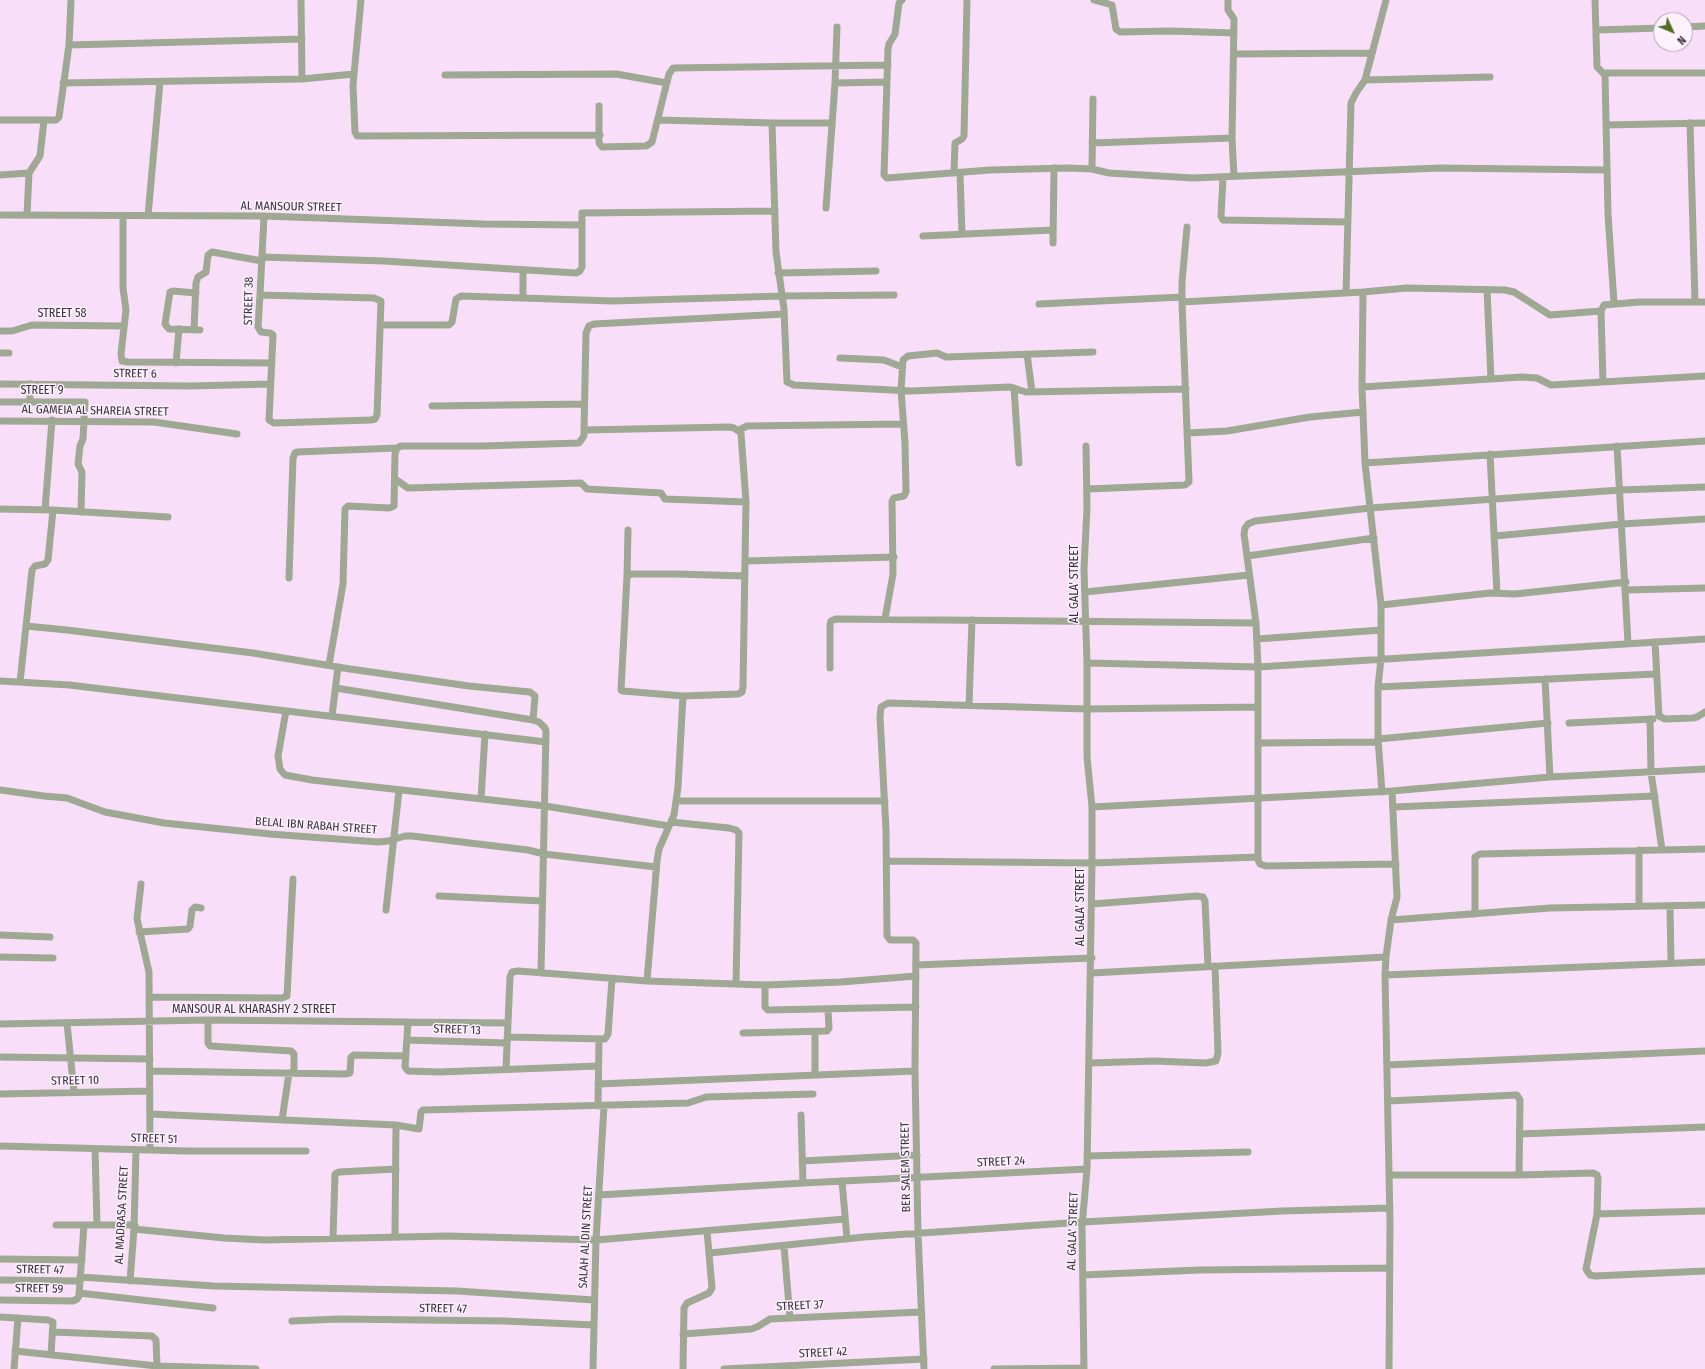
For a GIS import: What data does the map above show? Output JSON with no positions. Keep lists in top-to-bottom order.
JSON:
{
  "streets": {
    "street": [
      "AL MANSOUR STREET",
      "STREET 38",
      "STREET 58",
      "STREET 6",
      "STREET 9",
      "AL GAMEIA AL SHAREIA STREET",
      "AL GALA' STREET",
      "BELAL IBN RABAH STREET",
      "MANSOUR AL KHARASHY 2 STREET",
      "STREET 13",
      "STREET 10",
      "STREET 51",
      "STREET 24",
      "BER SALEM STREET",
      "AL MADRASA STREET",
      "SALAH AL DIN STREET",
      "STREET 47",
      "STREET 59",
      "STREET 37",
      "STREET 42"
    ]
  },
  "crossings": [
    ["AL MANSOUR STREET", "STREET 38"],
    ["STREET 38", "STREET 6"],
    ["STREET 9", "AL GAMEIA AL SHAREIA STREET"],
    ["AL GALA' STREET", "STREET 24"],
    ["STREET 13", "SALAH AL DIN STREET"],
    ["STREET 51", "AL MADRASA STREET"],
    ["STREET 24", "BER SALEM STREET"],
    ["STREET 24", "SALAH AL DIN STREET"],
    ["BER SALEM STREET", "STREET 37"],
    ["BER SALEM STREET", "STREET 42"],
    ["AL MADRASA STREET", "STREET 47"],
    ["SALAH AL DIN STREET", "STREET 47"]
  ],
  "north": "bottom right"
}
